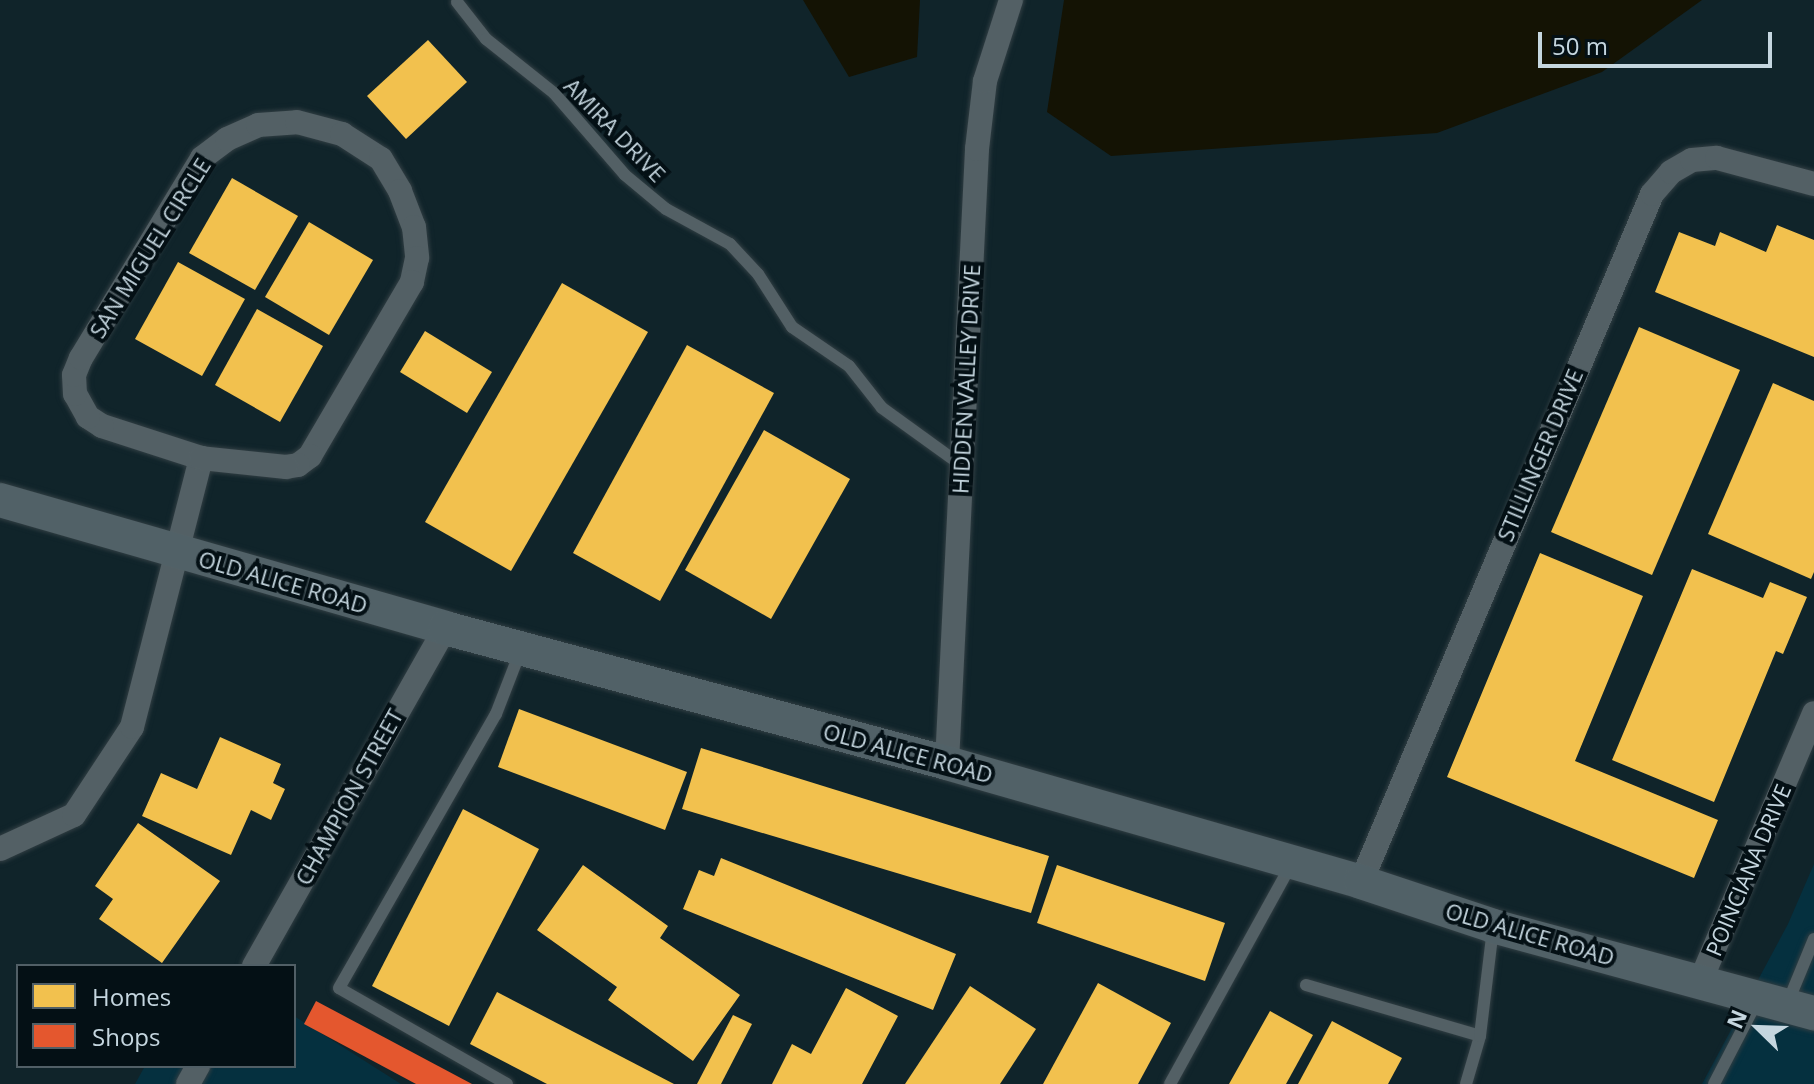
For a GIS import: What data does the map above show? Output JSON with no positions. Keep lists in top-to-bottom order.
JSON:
{
  "streets": {
    "street": [
      "SAN MIGUEL CIRCLE",
      "HIDDEN VALLEY DRIVE",
      "STILLINGER DRIVE",
      "OLD ALICE ROAD",
      "CHAMPION STREET",
      "POINCIANA DRIVE"
    ],
    "lane": ["AMIRA DRIVE"]
  },
  "crossings": [
    ["AMIRA DRIVE", "HIDDEN VALLEY DRIVE"],
    ["HIDDEN VALLEY DRIVE", "OLD ALICE ROAD"],
    ["STILLINGER DRIVE", "OLD ALICE ROAD"],
    ["OLD ALICE ROAD", "CHAMPION STREET"],
    ["OLD ALICE ROAD", "POINCIANA DRIVE"]
  ],
  "legend": ["Homes", "Shops"],
  "scale_bar": "50 m",
  "north": "top left"
}
